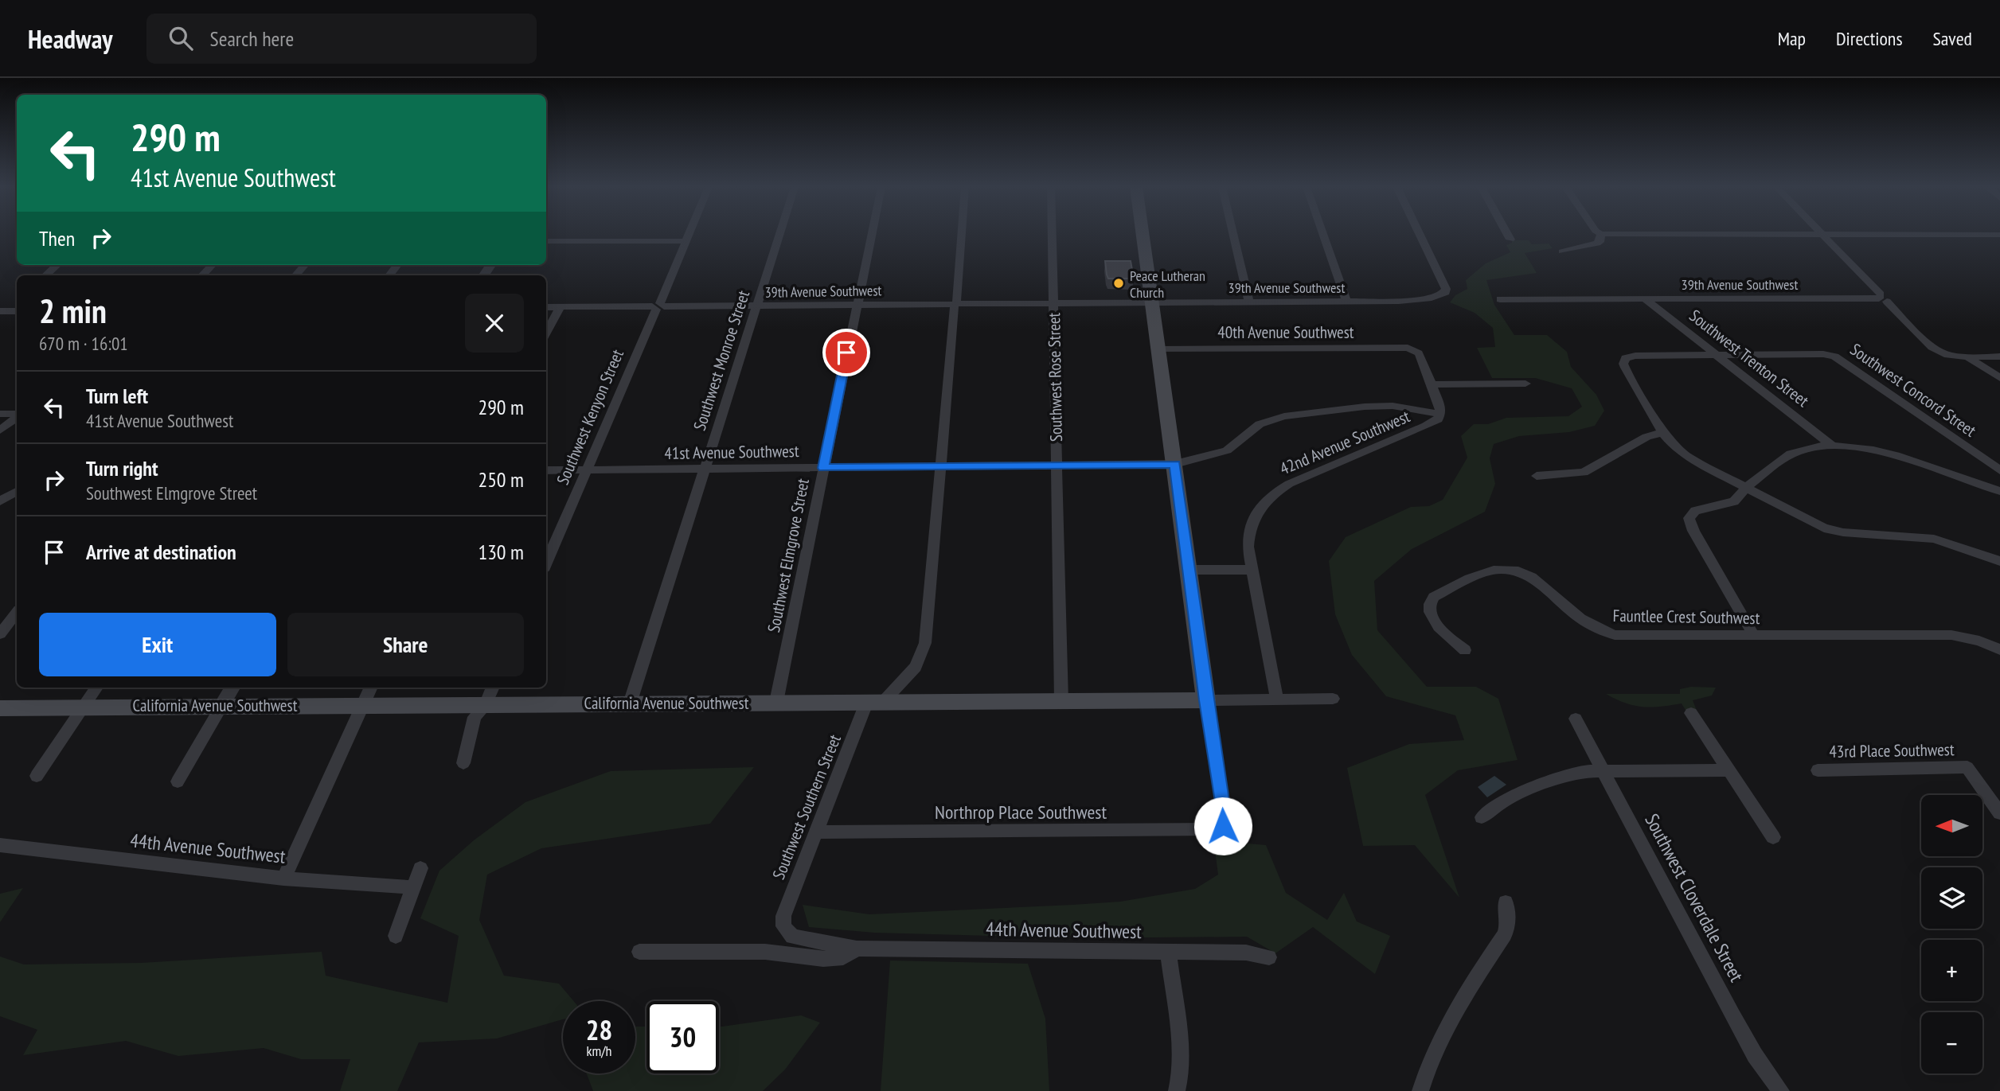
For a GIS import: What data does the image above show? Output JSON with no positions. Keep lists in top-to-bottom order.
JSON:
{
  "streets": {
    "main road": ["California Avenue Southwest"],
    "street": [
      "39th Avenue Southwest",
      "40th Avenue Southwest",
      "Southwest Trenton Street",
      "Southwest Monroe Street",
      "Southwest Rose Street",
      "Southwest Concord Street",
      "Southwest Kenyon Street",
      "42nd Avenue Southwest",
      "41st Avenue Southwest",
      "Southwest Elmgrove Street",
      "Fauntlee Crest Southwest",
      "43rd Place Southwest",
      "Southwest Southern Street",
      "Northrop Place Southwest",
      "44th Avenue Southwest",
      "Southwest Cloverdale Street"
    ]
  },
  "crossings": [
    ["39th Avenue Southwest", "Southwest Trenton Street"],
    ["39th Avenue Southwest", "Southwest Monroe Street"],
    ["39th Avenue Southwest", "Southwest Rose Street"],
    ["39th Avenue Southwest", "Southwest Kenyon Street"],
    ["39th Avenue Southwest", "Southwest Elmgrove Street"],
    ["39th Avenue Southwest", "Southwest Southern Street"],
    ["Southwest Trenton Street", "Southwest Concord Street"],
    ["Southwest Monroe Street", "41st Avenue Southwest"],
    ["Southwest Monroe Street", "California Avenue Southwest"],
    ["Southwest Rose Street", "41st Avenue Southwest"],
    ["Southwest Rose Street", "California Avenue Southwest"],
    ["Southwest Kenyon Street", "41st Avenue Southwest"],
    ["42nd Avenue Southwest", "41st Avenue Southwest"],
    ["42nd Avenue Southwest", "California Avenue Southwest"],
    ["41st Avenue Southwest", "Southwest Elmgrove Street"],
    ["41st Avenue Southwest", "Southwest Southern Street"],
    ["Southwest Elmgrove Street", "California Avenue Southwest"],
    ["California Avenue Southwest", "Southwest Southern Street"],
    ["California Avenue Southwest", "Northrop Place Southwest"],
    ["Southwest Southern Street", "Northrop Place Southwest"],
    ["Southwest Southern Street", "44th Avenue Southwest"]
  ],
  "places": ["Peace Lutheran Church"],
  "north": "left",
  "page": {
    "header": "Headway",
    "search": "Search here",
    "nav": ["Map", "Directions", "Saved"],
    "turn": ["290 m", "41st Avenue Southwest"],
    "then": "Then",
    "heading": ["2 min", "670 m · 16:01"],
    "list": [
      {
        "name": "Turn left",
        "note": "41st Avenue Southwest",
        "value": "290 m"
      },
      {
        "name": "Turn right",
        "note": "Southwest Elmgrove Street",
        "value": "250 m"
      },
      {
        "name": "Arrive at destination",
        "value": "130 m"
      }
    ],
    "buttons": ["Exit", "Share"],
    "map_buttons": ["+", "−"],
    "speed": "28 km/h",
    "limit": "30"
  }
}
